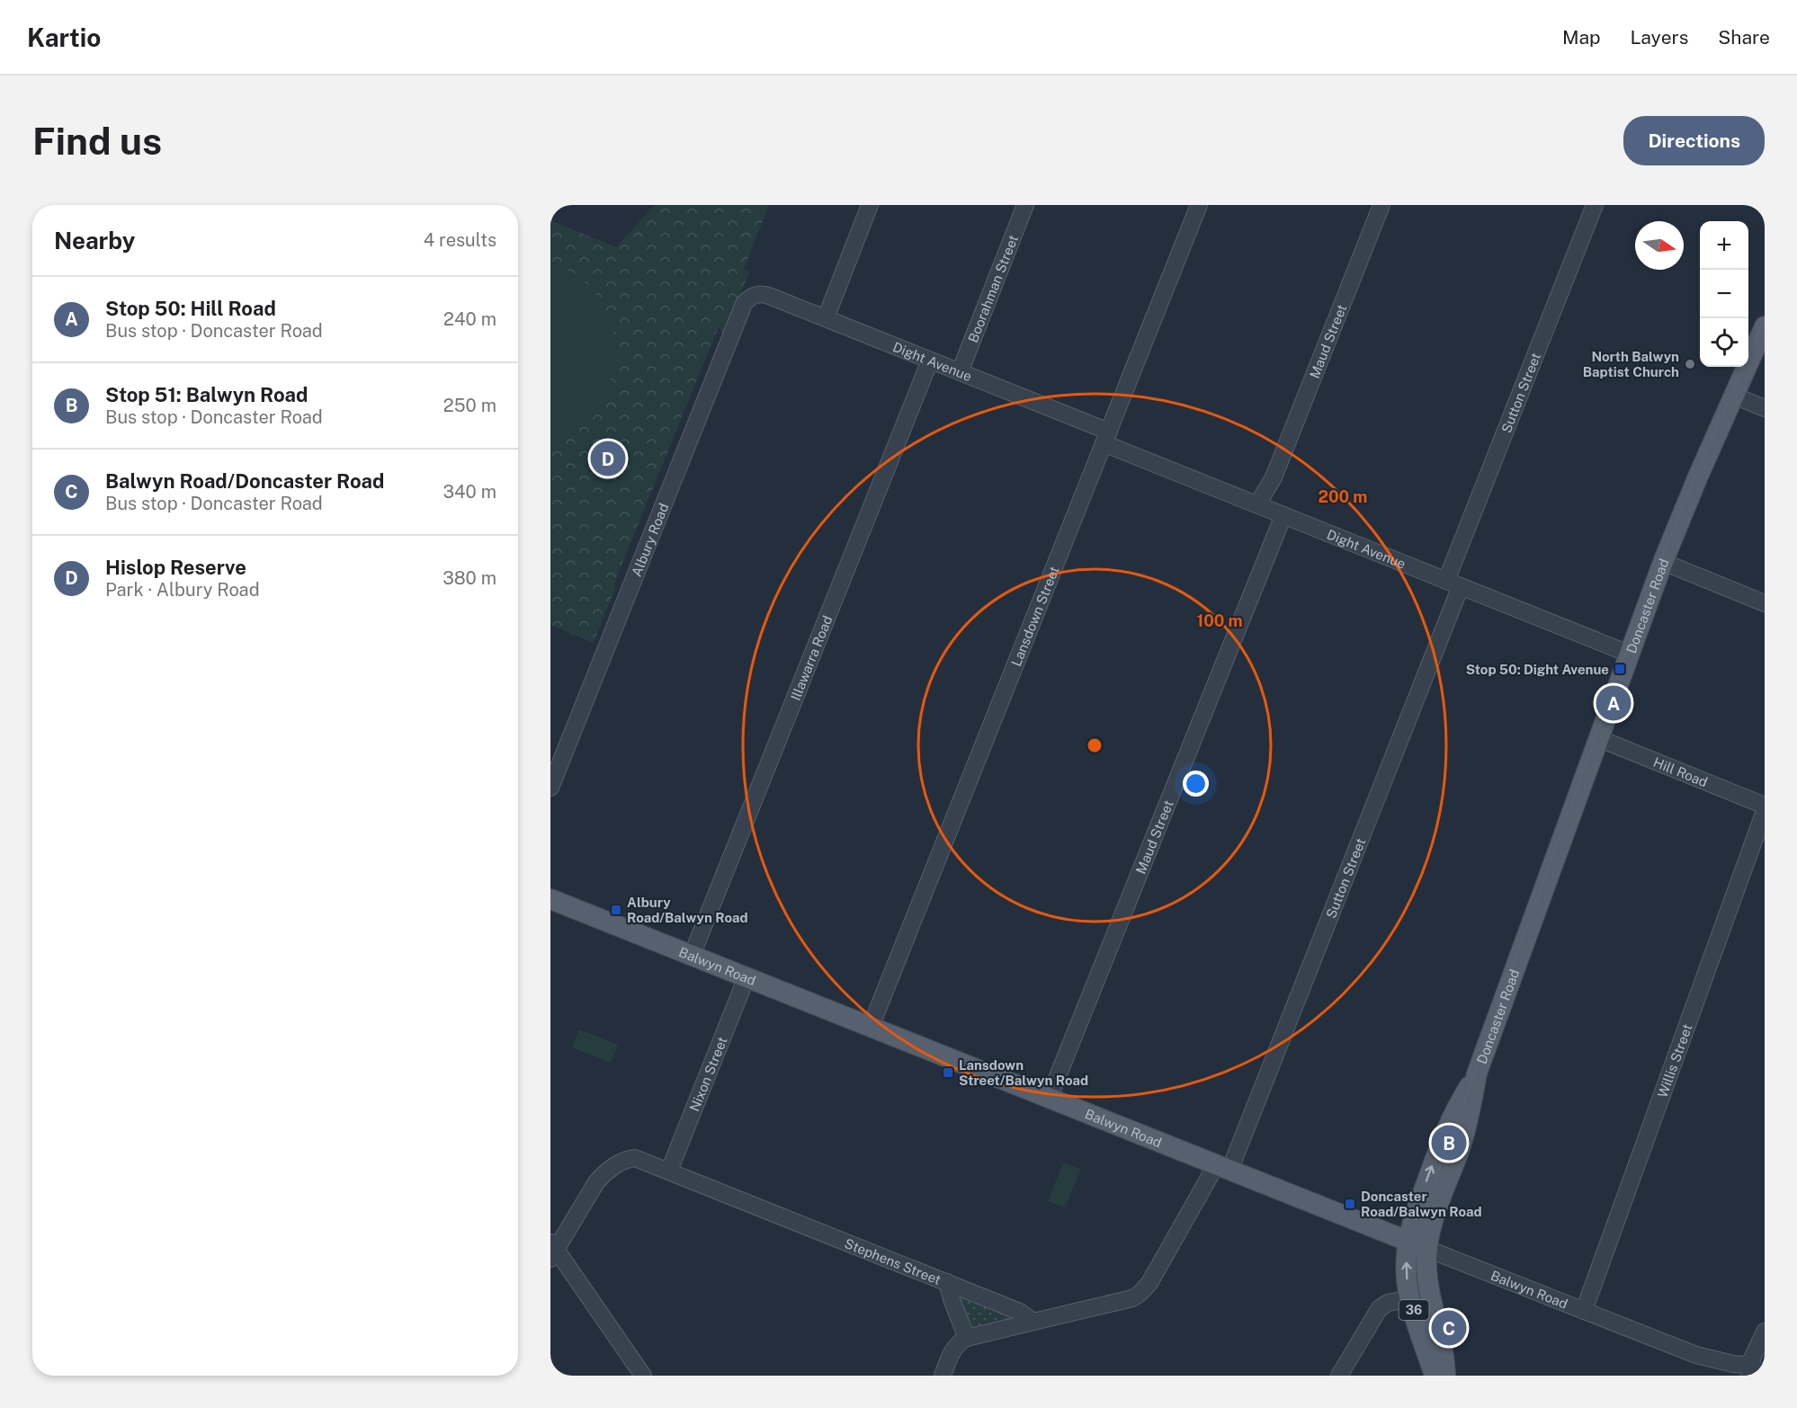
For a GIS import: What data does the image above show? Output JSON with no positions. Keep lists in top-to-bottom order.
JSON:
{
  "streets": {
    "main road": ["Doncaster Road", "Balwyn Road", "36"],
    "street": [
      "Boorahman Street",
      "Maud Street",
      "Dight Avenue",
      "Sutton Street",
      "Albury Road",
      "Lansdown Street",
      "Illawarra Road",
      "Hill Road",
      "Willis Street",
      "Nixon Street",
      "Stephens Street"
    ]
  },
  "crossings": [
    ["Boorahman Street", "Dight Avenue"],
    ["Maud Street", "Dight Avenue"],
    ["Maud Street", "Balwyn Road"],
    ["Dight Avenue", "Sutton Street"],
    ["Dight Avenue", "Albury Road"],
    ["Dight Avenue", "Doncaster Road"],
    ["Dight Avenue", "Lansdown Street"],
    ["Dight Avenue", "Illawarra Road"],
    ["Sutton Street", "Balwyn Road"],
    ["Doncaster Road", "Hill Road"],
    ["Doncaster Road", "Balwyn Road"],
    ["Lansdown Street", "Balwyn Road"],
    ["Illawarra Road", "Balwyn Road"],
    ["Balwyn Road", "Willis Street"],
    ["Balwyn Road", "Nixon Street"],
    ["Nixon Street", "Stephens Street"]
  ],
  "places": {
    "other": ["North Balwyn Baptist Church"],
    "transit": [
      "Stop 50: Dight Avenue",
      "Albury Road/Balwyn Road",
      "Lansdown Street/Balwyn Road",
      "Doncaster Road/Balwyn Road"
    ]
  },
  "north": "right",
  "page": {
    "header": "Kartio",
    "nav": ["Map", "Layers", "Share"],
    "buttons": "Directions",
    "title": "Find us",
    "heading": ["Nearby", "4 results"],
    "map_buttons": ["+", "−"],
    "list": [
      {
        "mark": "A",
        "name": "Stop 50: Hill Road",
        "note": "Bus stop · Doncaster Road",
        "value": "240 m"
      },
      {
        "mark": "B",
        "name": "Stop 51: Balwyn Road",
        "note": "Bus stop · Doncaster Road",
        "value": "250 m"
      },
      {
        "mark": "C",
        "name": "Balwyn Road/Doncaster Road",
        "note": "Bus stop · Doncaster Road",
        "value": "340 m"
      },
      {
        "mark": "D",
        "name": "Hislop Reserve",
        "note": "Park · Albury Road",
        "value": "380 m"
      }
    ],
    "pins": [
      "D",
      "A",
      "B",
      "C"
    ]
  },
  "rings": ["200 m", "100 m"]
}
